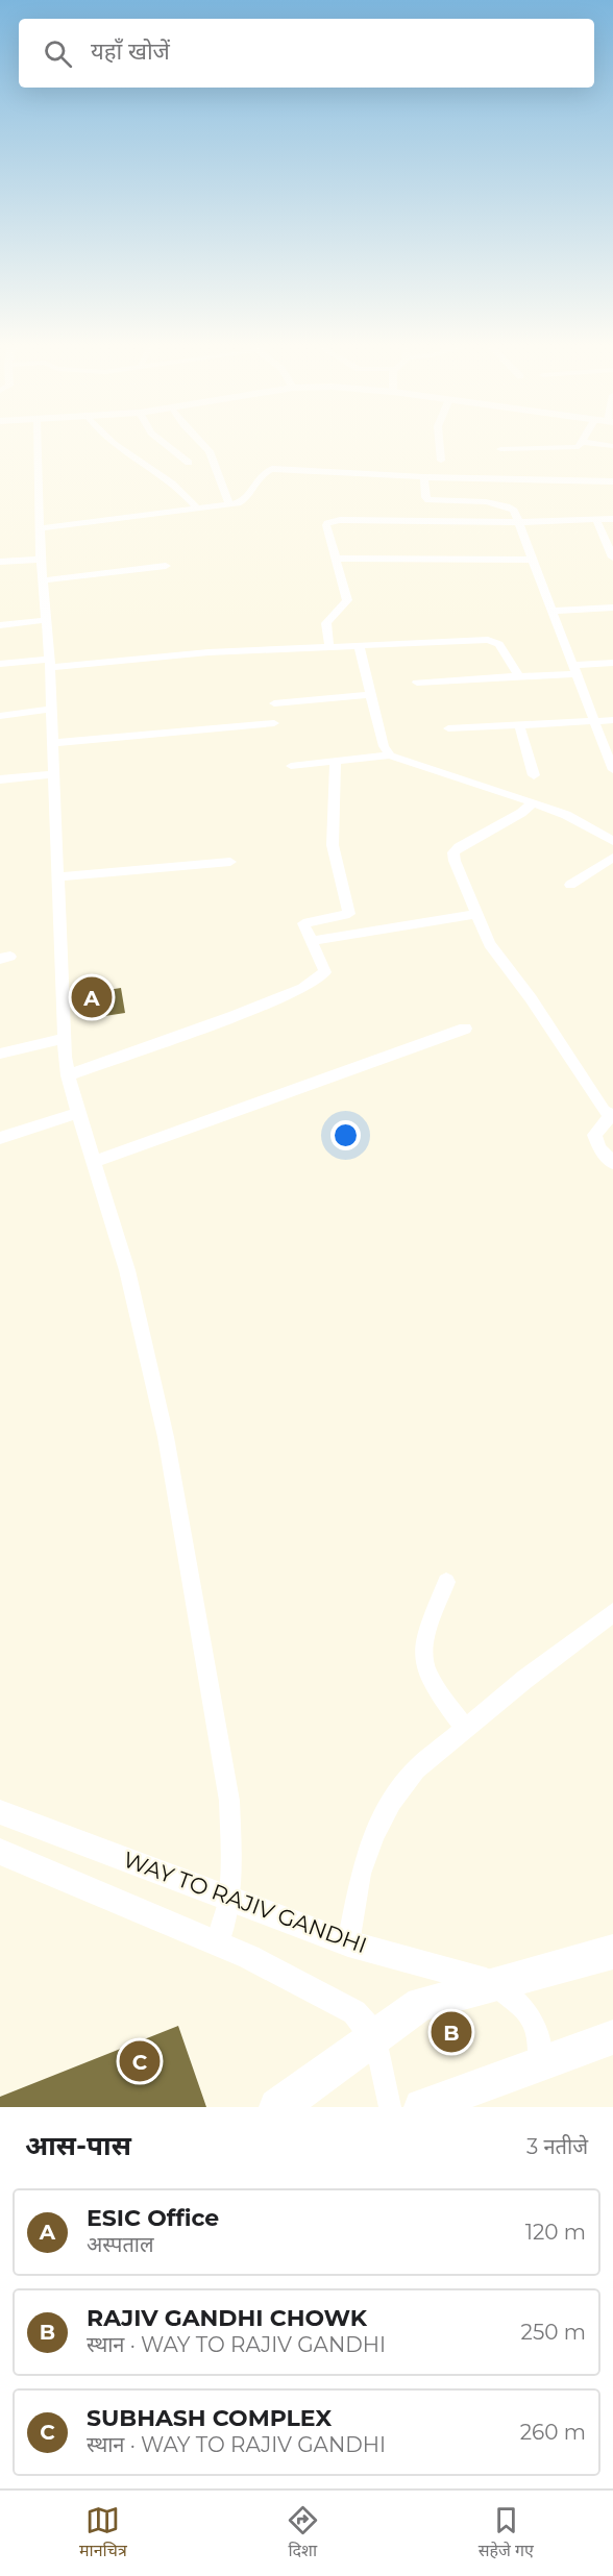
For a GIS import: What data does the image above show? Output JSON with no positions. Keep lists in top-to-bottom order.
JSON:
{
  "streets": {
    "street": ["WAY TO RAJIV GANDHI"]
  },
  "page": {
    "search": "यहाँ खोजें",
    "pins": ["A", "B", "C"],
    "heading": ["आस-पास", "3 नतीजे"],
    "list": [
      {
        "mark": "A",
        "name": "ESIC Office",
        "note": "अस्पताल",
        "value": "120 m"
      },
      {
        "mark": "B",
        "name": "RAJIV GANDHI CHOWK",
        "note": "स्थान · WAY TO RAJIV GANDHI",
        "value": "250 m"
      },
      {
        "mark": "C",
        "name": "SUBHASH COMPLEX",
        "note": "स्थान · WAY TO RAJIV GANDHI",
        "value": "260 m"
      }
    ],
    "nav": ["मानचित्र", "दिशा", "सहेजे गए"]
  }
}
